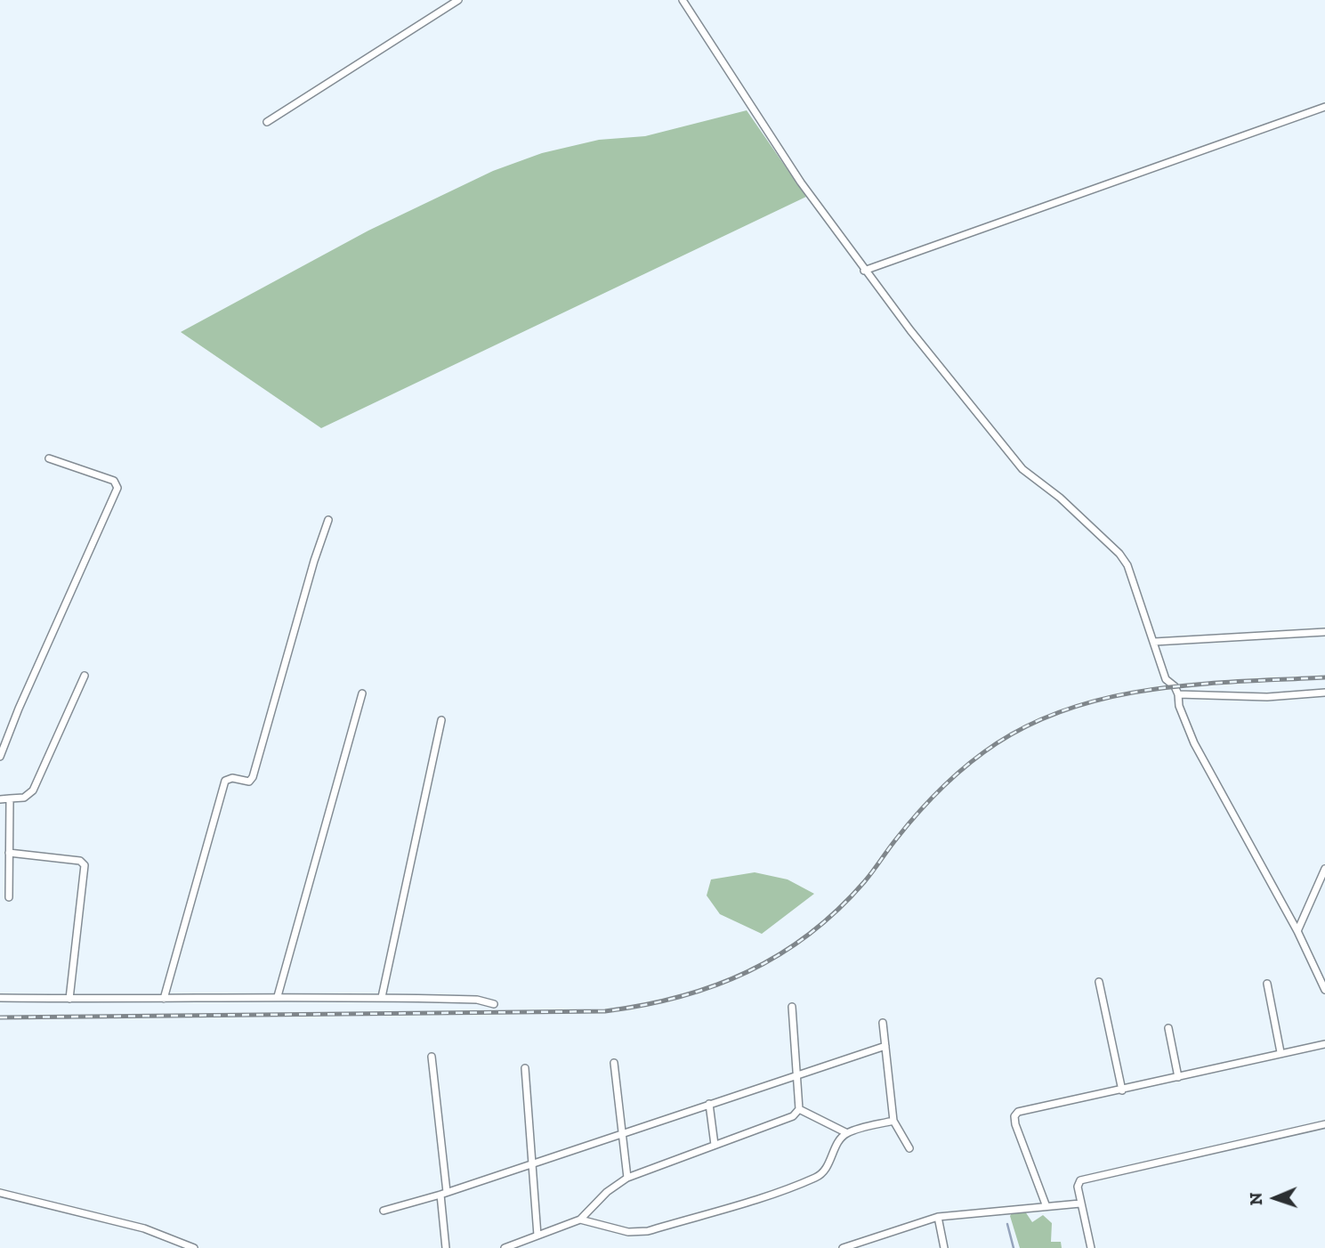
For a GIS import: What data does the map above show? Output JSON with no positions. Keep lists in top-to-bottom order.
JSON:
{
  "north": "left"
}
